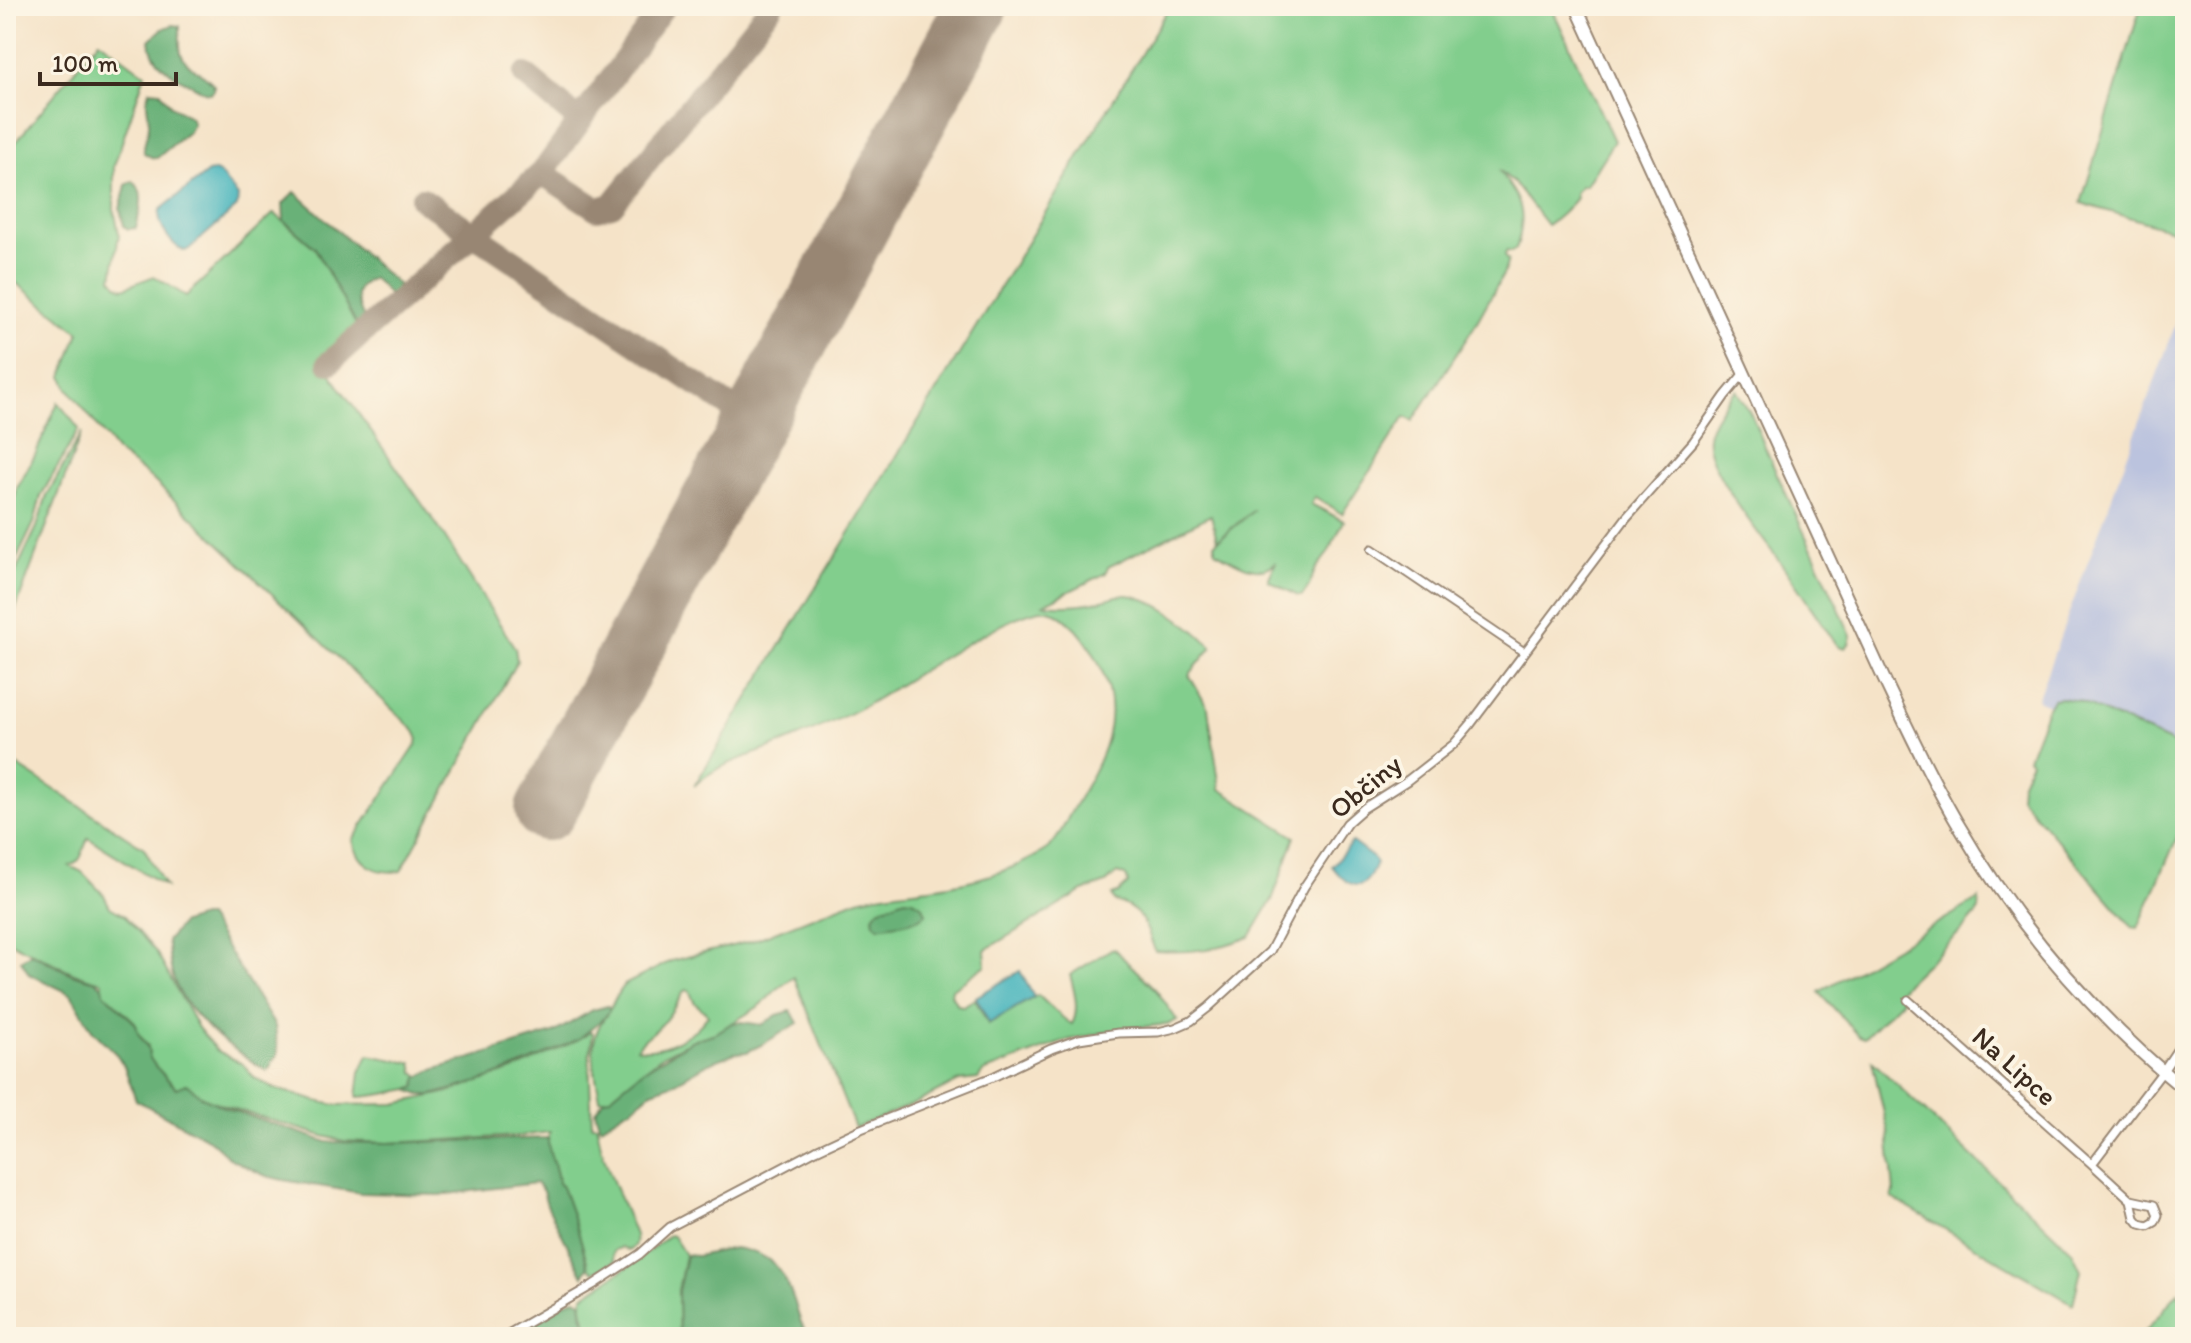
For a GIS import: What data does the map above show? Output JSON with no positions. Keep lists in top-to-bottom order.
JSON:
{
  "streets": {
    "street": ["Občiny", "Na Lipce"]
  },
  "scale_bar": "100 m"
}
